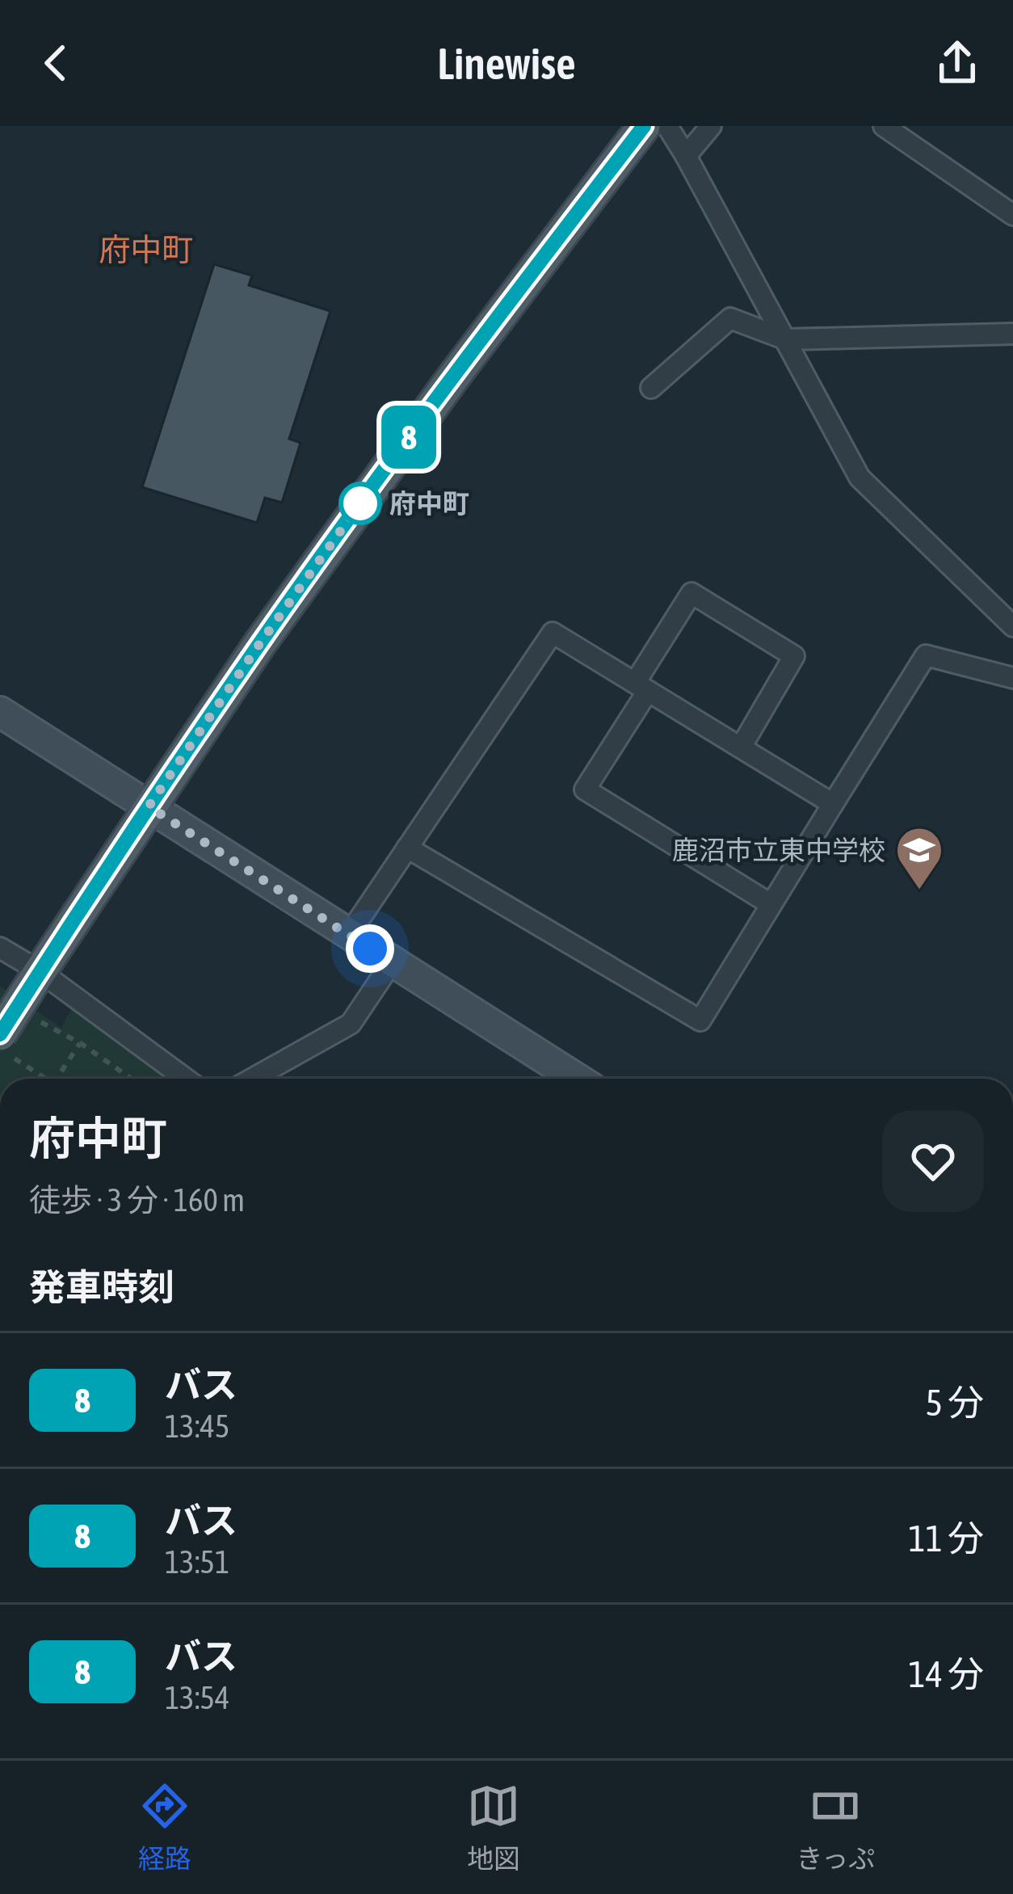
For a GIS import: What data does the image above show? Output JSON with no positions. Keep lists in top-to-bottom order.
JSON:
{
  "districts": ["府中町"],
  "places": {
    "other": ["府中町"],
    "school or university": ["鹿沼市立東中学校"]
  },
  "lines": ["bus line 8"],
  "page": {
    "header": "Linewise",
    "on_map": "8",
    "heading": [
      ["府中町", "徒歩 · 3 分 · 160 m"],
      "発車時刻"
    ],
    "list": [
      {
        "mark": "8",
        "name": "バス",
        "note": "13:45",
        "value": "5 分"
      },
      {
        "mark": "8",
        "name": "バス",
        "note": "13:51",
        "value": "11 分"
      },
      {
        "mark": "8",
        "name": "バス",
        "note": "13:54",
        "value": "14 分"
      }
    ],
    "tabs": ["経路", "地図", "きっぷ"]
  }
}
